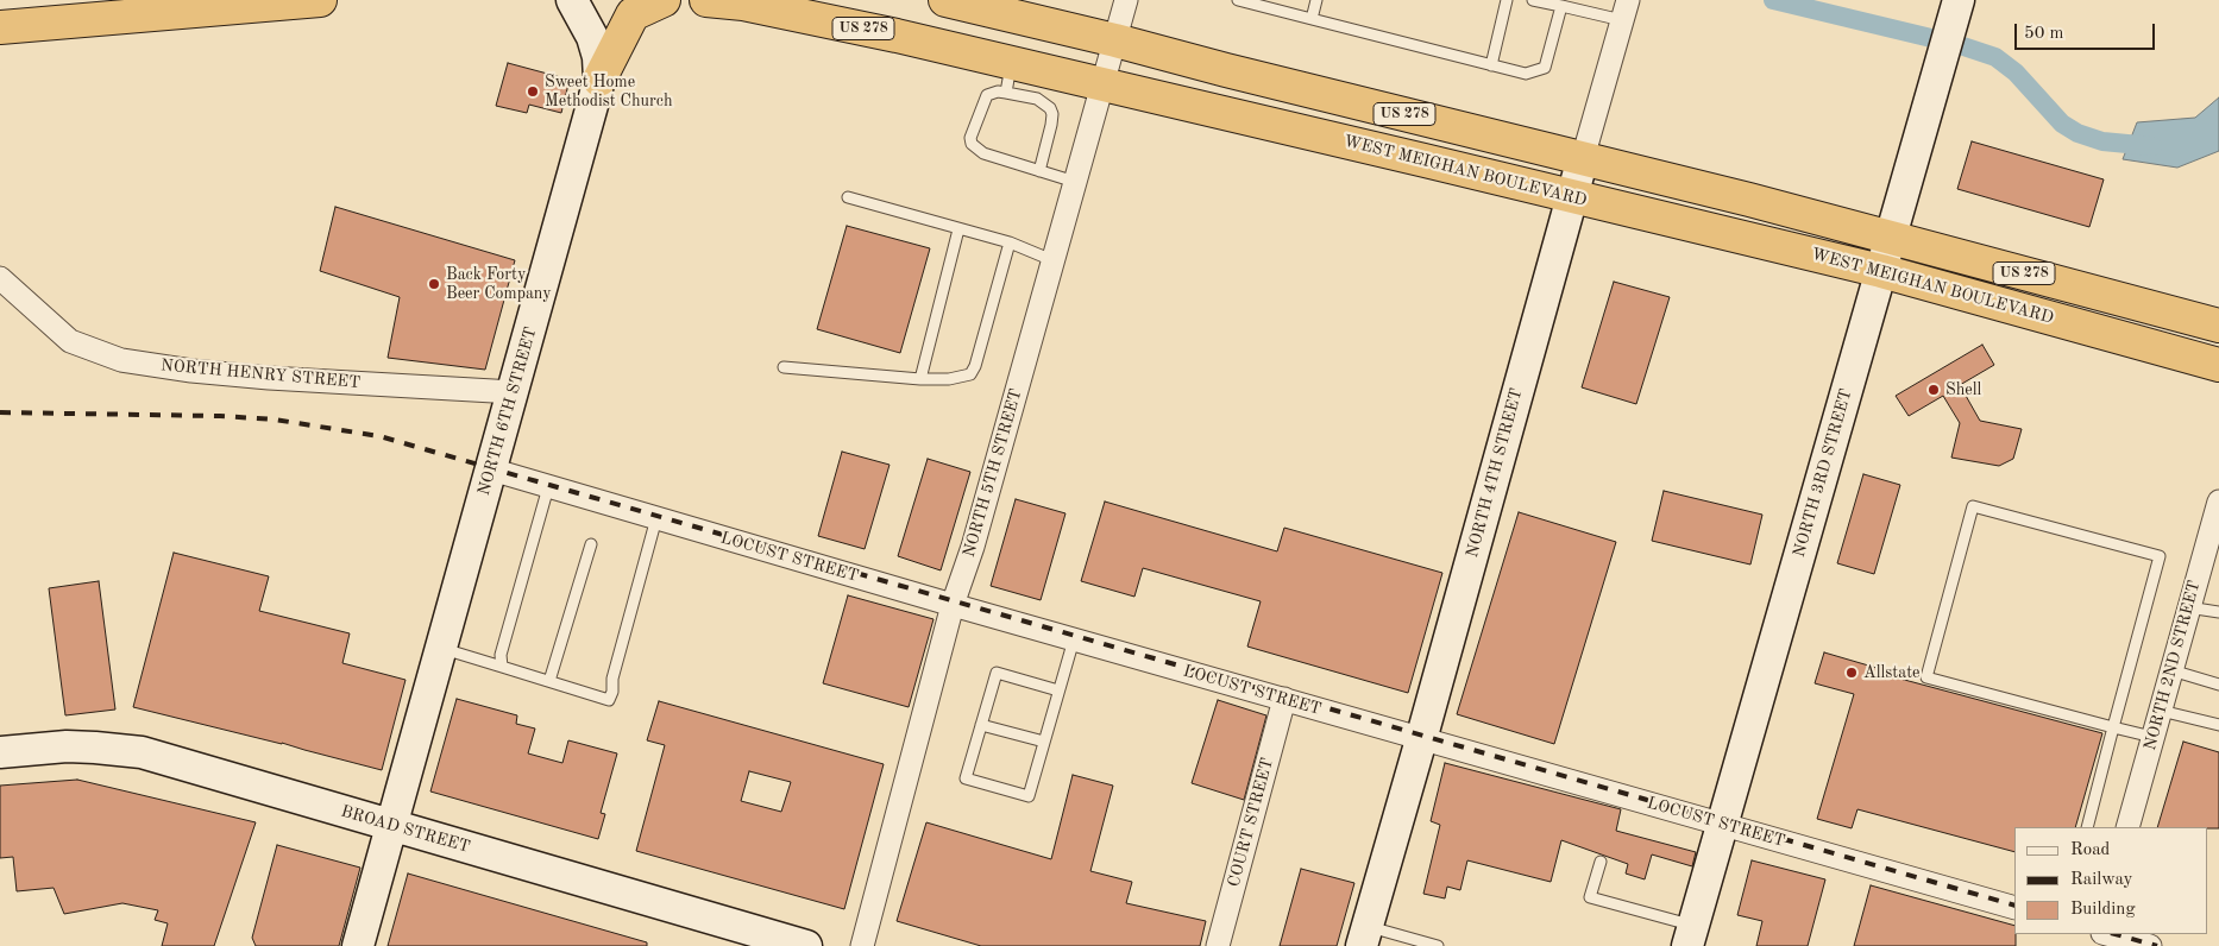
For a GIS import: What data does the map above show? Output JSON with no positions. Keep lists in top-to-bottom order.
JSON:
{
  "streets": {
    "highway": ["US 278", "WEST MEIGHAN BOULEVARD"],
    "main road": [
      "NORTH 6TH STREET",
      "NORTH 4TH STREET",
      "NORTH 3RD STREET",
      "BROAD STREET"
    ],
    "street": [
      "NORTH HENRY STREET",
      "NORTH 5TH STREET",
      "LOCUST STREET",
      "NORTH 2ND STREET",
      "COURT STREET"
    ]
  },
  "crossings": [
    ["US 278", "NORTH 5TH STREET"],
    ["US 278", "NORTH 4TH STREET"],
    ["US 278", "NORTH 3RD STREET"],
    ["WEST MEIGHAN BOULEVARD", "NORTH 5TH STREET"],
    ["WEST MEIGHAN BOULEVARD", "NORTH 4TH STREET"],
    ["WEST MEIGHAN BOULEVARD", "NORTH 3RD STREET"],
    ["NORTH HENRY STREET", "NORTH 6TH STREET"],
    ["NORTH 6TH STREET", "LOCUST STREET"],
    ["NORTH 6TH STREET", "BROAD STREET"],
    ["NORTH 5TH STREET", "LOCUST STREET"],
    ["NORTH 4TH STREET", "LOCUST STREET"],
    ["NORTH 3RD STREET", "LOCUST STREET"],
    ["LOCUST STREET", "COURT STREET"]
  ],
  "places": [
    "Sweet Home Methodist Church",
    "Back Forty Beer Company",
    "Shell",
    "Allstate"
  ],
  "legend": ["Road", "Railway", "Building"],
  "scale_bar": "50 m"
}
